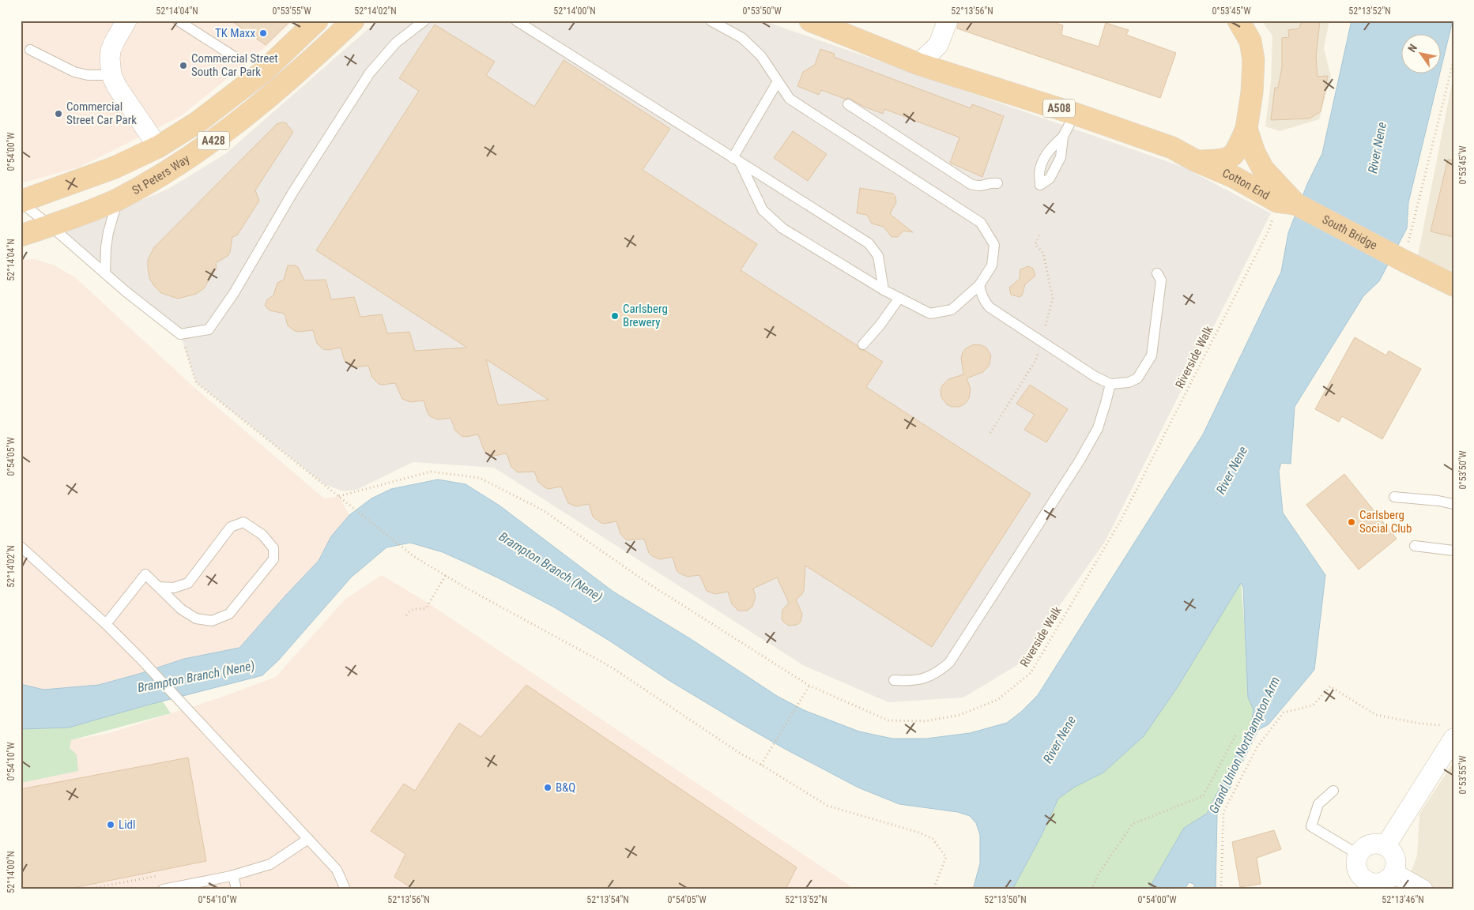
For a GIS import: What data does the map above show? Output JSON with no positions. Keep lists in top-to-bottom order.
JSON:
{
  "streets": {
    "highway": [
      "A508",
      "A428",
      "St Peters Way",
      "Cotton End",
      "South Bridge"
    ],
    "path": ["Riverside Walk"]
  },
  "crossings": [
    ["A508", "Cotton End"],
    ["A508", "South Bridge"],
    ["A508", "Riverside Walk"],
    ["Cotton End", "South Bridge"],
    ["Cotton End", "Riverside Walk"],
    ["South Bridge", "Riverside Walk"]
  ],
  "water": ["River Nene", "Brampton Branch (Nene)", "Grand Union Northampton Arm"],
  "places": [
    "TK Maxx",
    "Commercial Street South Car Park",
    "Commercial Street Car Park",
    "Carlsberg Brewery",
    "Carlsberg Social Club",
    "B&Q",
    "Lidl"
  ],
  "north": "top left",
  "coordinates": [
    "52°14'04\"N",
    "0°53'55\"W",
    "52°14'02\"N",
    "52°14'00\"N",
    "0°53'50\"W",
    "52°13'56\"N",
    "0°53'45\"W",
    "52°13'52\"N",
    "0°54'00\"W",
    "0°54'05\"W",
    "0°54'10\"W",
    "52°13'54\"N",
    "52°13'50\"N",
    "52°13'46\"N"
  ]
}
